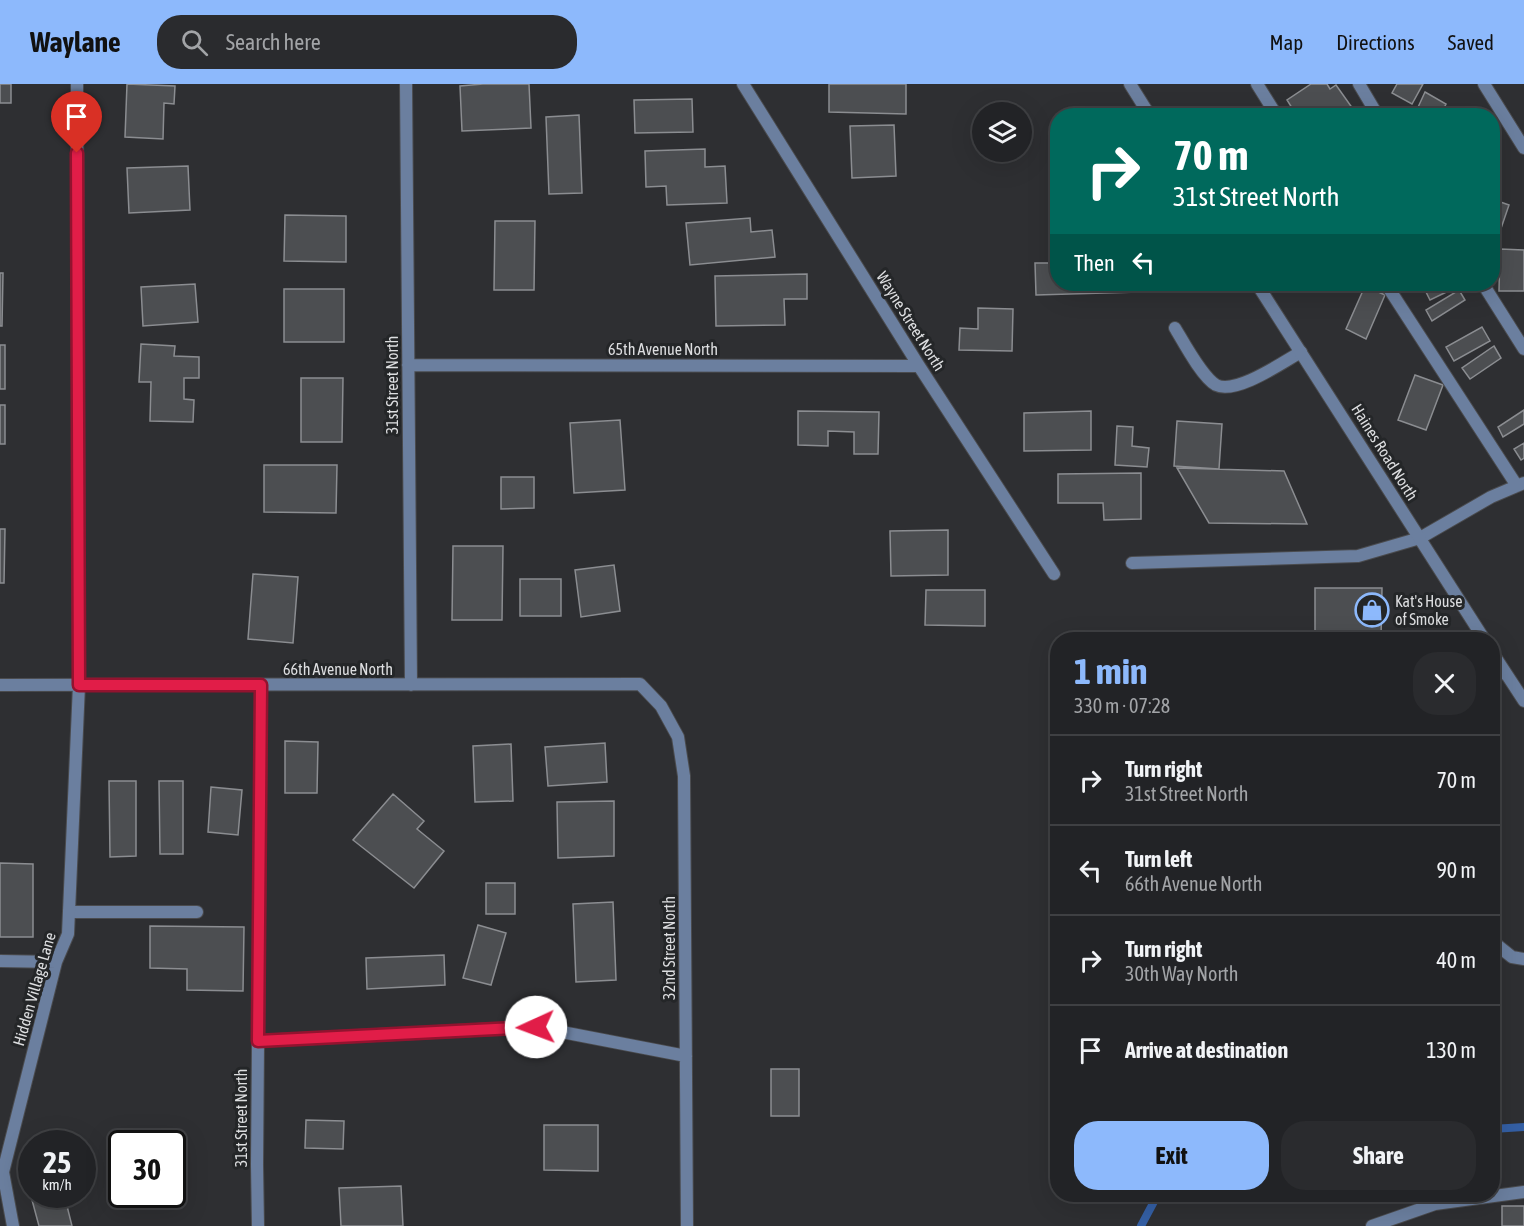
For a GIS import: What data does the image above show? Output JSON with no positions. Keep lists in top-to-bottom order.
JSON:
{
  "streets": {
    "street": [
      "Wayne Street North",
      "65th Avenue North",
      "31st Street North",
      "Haines Road North",
      "66th Avenue North",
      "32nd Street North",
      "Hidden Village Lane"
    ]
  },
  "crossings": [
    ["Wayne Street North", "65th Avenue North"],
    ["65th Avenue North", "31st Street North"],
    ["31st Street North", "66th Avenue North"],
    ["66th Avenue North", "32nd Street North"],
    ["66th Avenue North", "Hidden Village Lane"]
  ],
  "places": {
    "shop": ["Kat's House of Smoke"]
  },
  "page": {
    "header": "Waylane",
    "search": "Search here",
    "nav": ["Map", "Directions", "Saved"],
    "turn": ["70 m", "31st Street North"],
    "then": "Then",
    "heading": ["1 min", "330 m · 07:28"],
    "list": [
      {
        "name": "Turn right",
        "note": "31st Street North",
        "value": "70 m"
      },
      {
        "name": "Turn left",
        "note": "66th Avenue North",
        "value": "90 m"
      },
      {
        "name": "Turn right",
        "note": "30th Way North",
        "value": "40 m"
      },
      {
        "name": "Arrive at destination",
        "value": "130 m"
      }
    ],
    "buttons": ["Exit", "Share"],
    "speed": "25 km/h",
    "limit": "30"
  }
}
